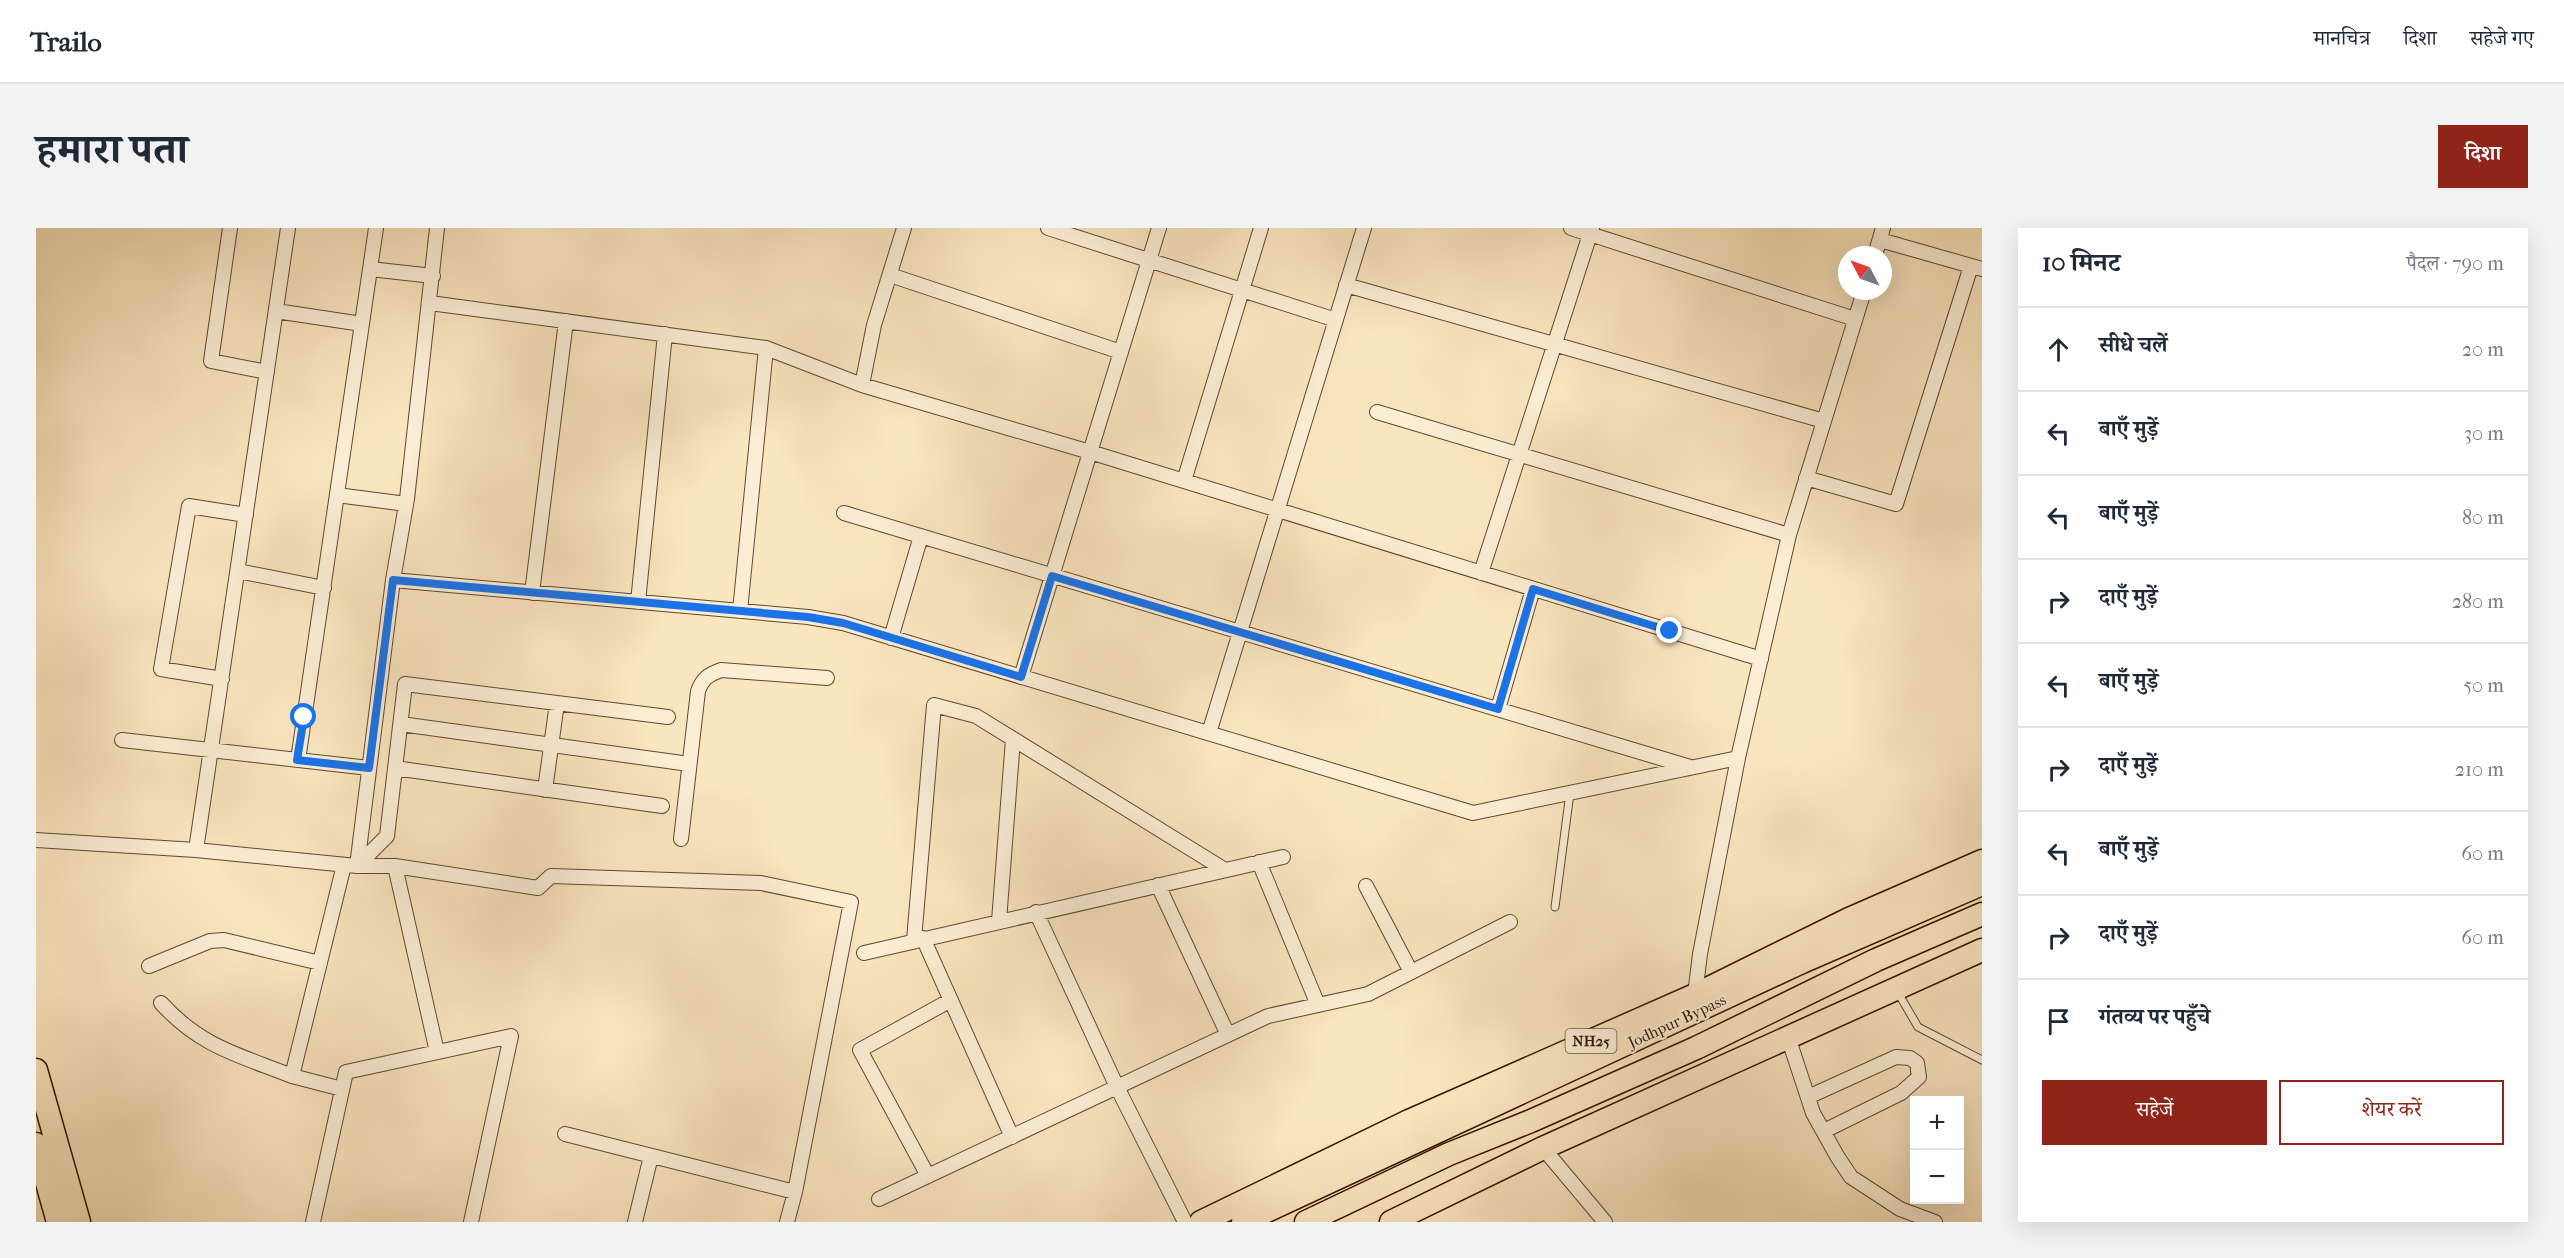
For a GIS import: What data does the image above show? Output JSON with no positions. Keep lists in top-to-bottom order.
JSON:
{
  "streets": {
    "main road": ["Jodhpur Bypass", "NH25"]
  },
  "north": "top left",
  "page": {
    "header": "Trailo",
    "nav": ["मानचित्र", "दिशा", "सहेजे गए"],
    "title": "हमारा पता",
    "buttons": [
      "दिशा",
      ["सहेजें", "शेयर करें"]
    ],
    "heading": ["10 मिनट", "पैदल · 790 m"],
    "list": [
      ["सीधे चलें", "20 m"],
      ["बाएँ मुड़ें", "30 m"],
      ["बाएँ मुड़ें", "80 m"],
      ["दाएँ मुड़ें", "280 m"],
      ["बाएँ मुड़ें", "50 m"],
      ["दाएँ मुड़ें", "210 m"],
      ["बाएँ मुड़ें", "60 m"],
      ["दाएँ मुड़ें", "60 m"],
      "गंतव्य पर पहुँचे"
    ],
    "map_buttons": ["+", "−"]
  }
}
